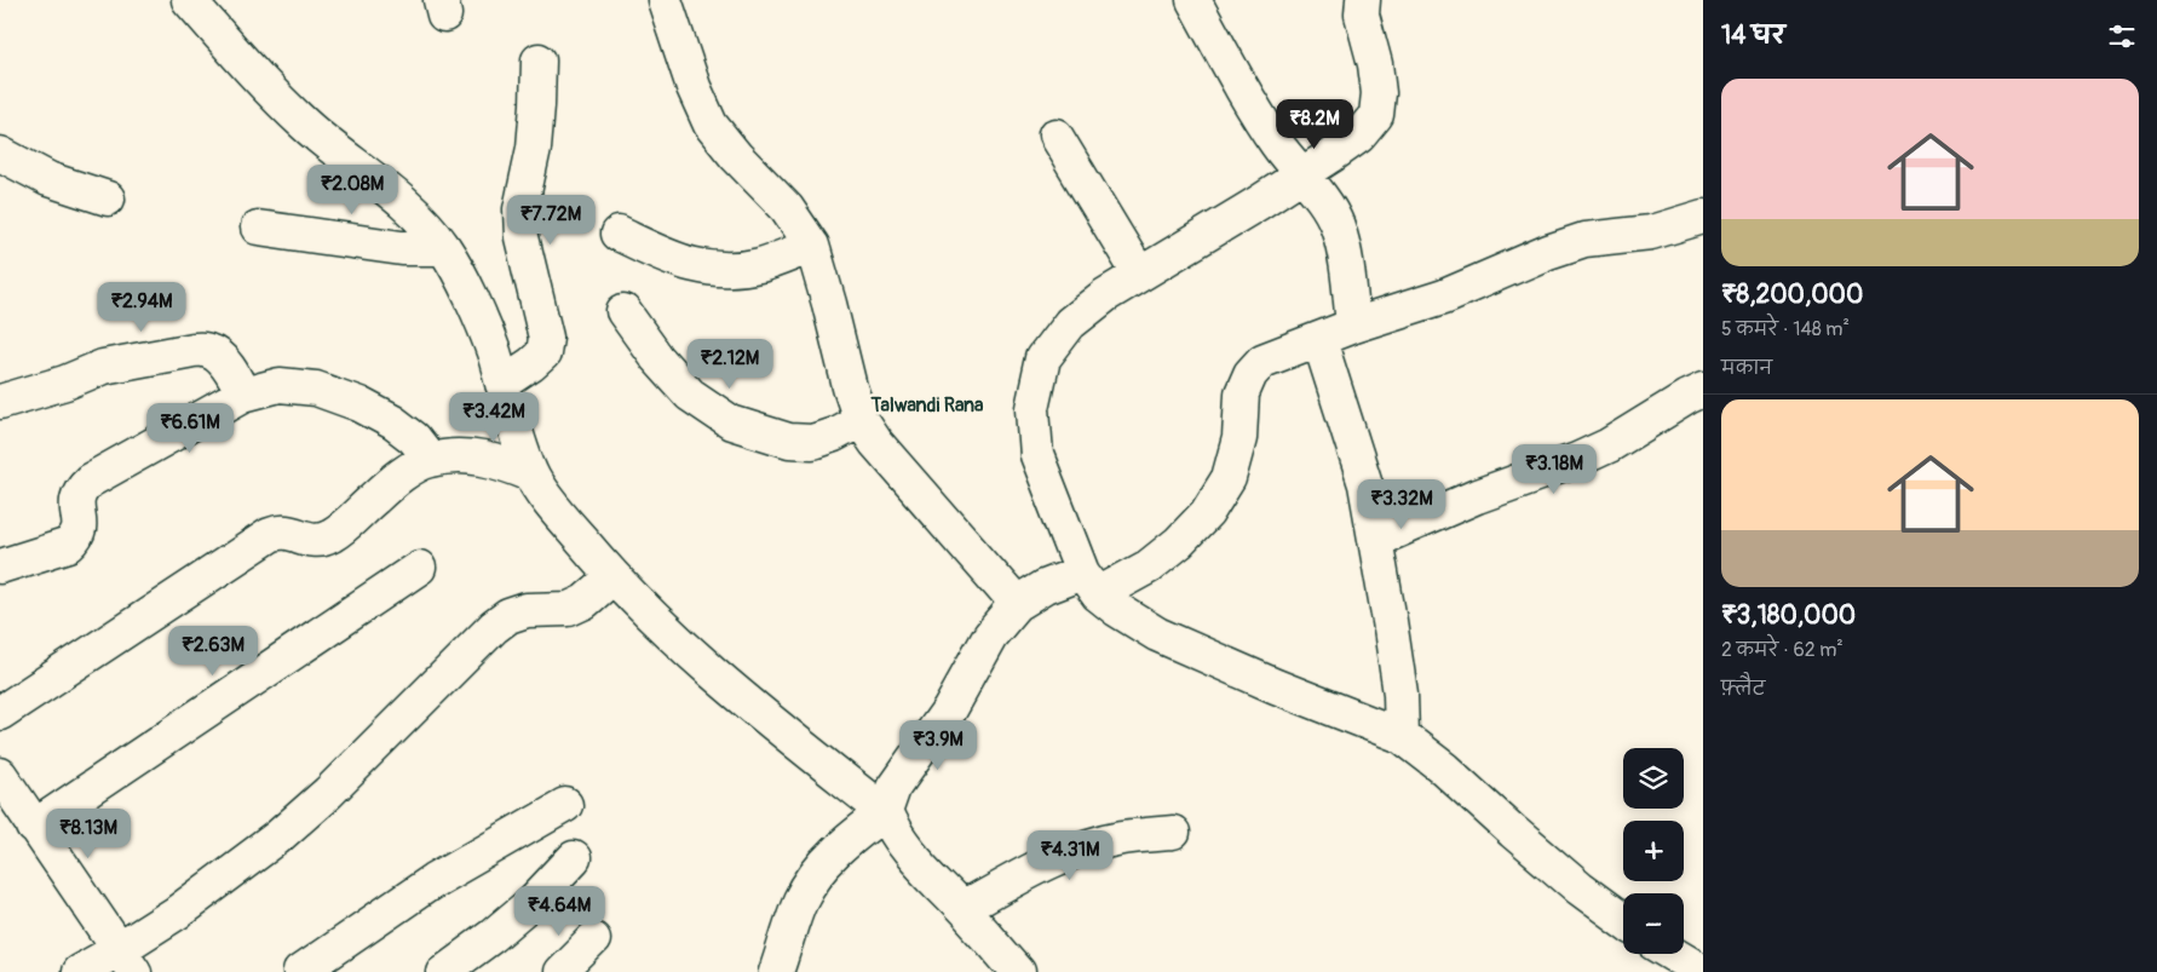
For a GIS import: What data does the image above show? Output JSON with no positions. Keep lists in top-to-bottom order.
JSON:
{
  "districts": ["Talwandi Rana"],
  "page": {
    "heading": "14 घर",
    "list": [
      {
        "name": "₹8,200,000",
        "note": "5 कमरे · 148 m² · मकान"
      },
      {
        "name": "₹3,180,000",
        "note": "2 कमरे · 62 m² · फ़्लैट"
      }
    ],
    "price": [
      "₹8.2M",
      "₹2.08M",
      "₹7.72M",
      "₹2.94M",
      "₹2.12M",
      "₹3.42M",
      "₹6.61M",
      "₹3.18M",
      "₹3.32M",
      "₹2.63M",
      "₹3.9M",
      "₹8.13M",
      "₹4.31M",
      "₹4.64M"
    ],
    "map_buttons": ["+", "−"]
  }
}
